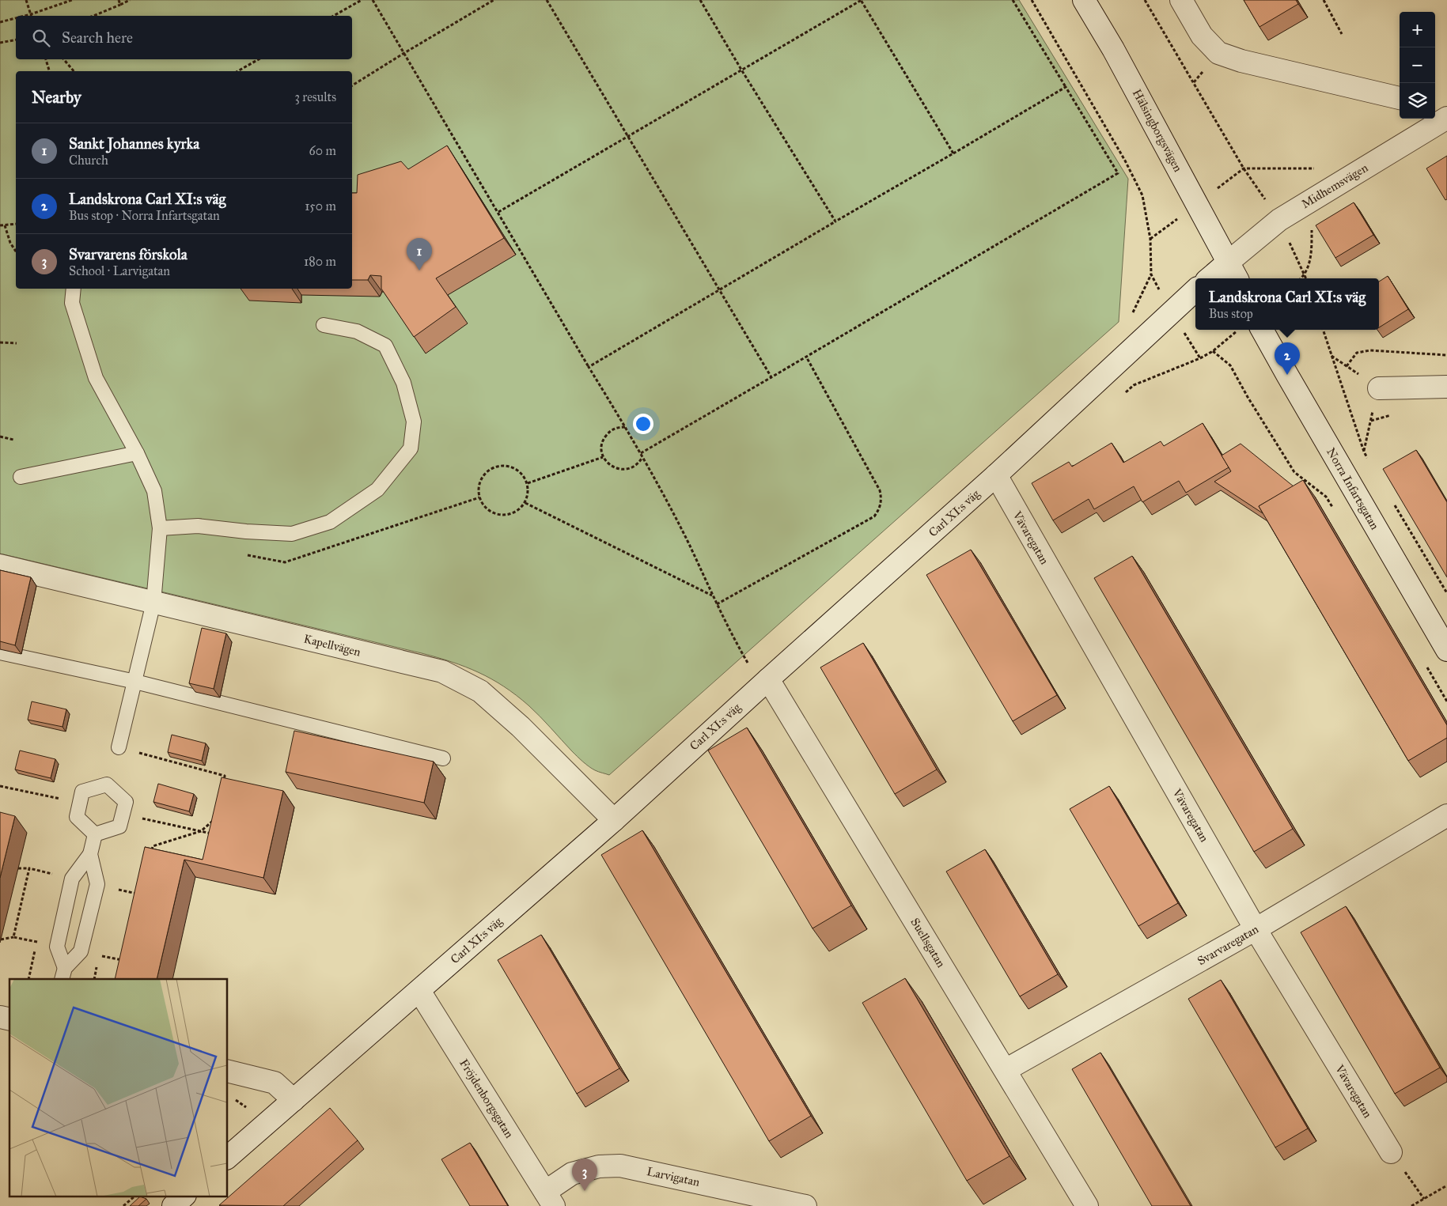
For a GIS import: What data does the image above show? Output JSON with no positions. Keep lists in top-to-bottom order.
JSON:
{
  "streets": {
    "street": [
      "Hälsingborgsvägen",
      "Midhemsvägen",
      "Norra Infartsgatan",
      "Carl XI:s väg",
      "Vävaregatan",
      "Kapellvägen",
      "Suellsgatan",
      "Svarvaregatan",
      "Fröjdenborgsgatan",
      "Larvigatan"
    ]
  },
  "crossings": [
    ["Hälsingborgsvägen", "Midhemsvägen"],
    ["Carl XI:s väg", "Vävaregatan"],
    ["Carl XI:s väg", "Kapellvägen"],
    ["Carl XI:s väg", "Suellsgatan"],
    ["Carl XI:s väg", "Fröjdenborgsgatan"],
    ["Vävaregatan", "Svarvaregatan"],
    ["Suellsgatan", "Svarvaregatan"],
    ["Fröjdenborgsgatan", "Larvigatan"]
  ],
  "page": {
    "map_buttons": ["+", "−"],
    "search": "Search here",
    "heading": ["Nearby", "3 results"],
    "list": [
      {
        "mark": "1",
        "name": "Sankt Johannes kyrka",
        "note": "Church",
        "value": "60 m"
      },
      {
        "mark": "2",
        "name": "Landskrona Carl XI:s väg",
        "note": "Bus stop · Norra Infartsgatan",
        "value": "150 m"
      },
      {
        "mark": "3",
        "name": "Svarvarens förskola",
        "note": "School · Larvigatan",
        "value": "180 m"
      }
    ],
    "pins": ["1", "2", "3"],
    "popup": ["Landskrona Carl XI:s väg", "Bus stop"]
  }
}
